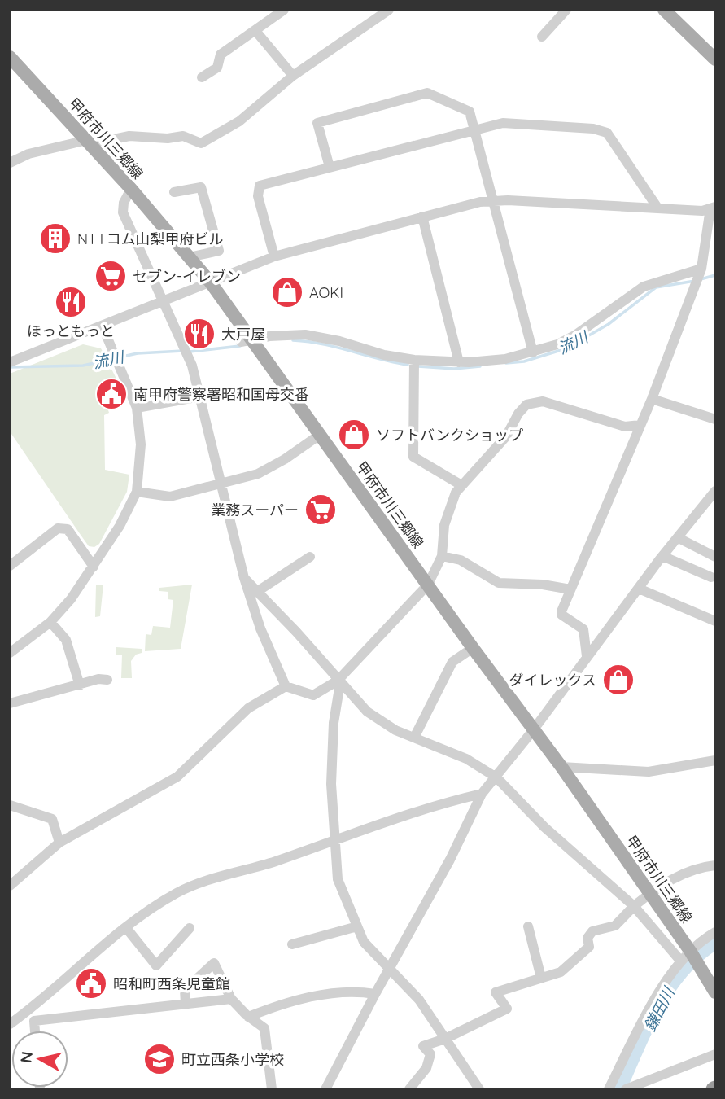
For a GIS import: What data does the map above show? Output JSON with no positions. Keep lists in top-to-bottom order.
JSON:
{
  "streets": {
    "main road": ["甲府市川三郷線"]
  },
  "water": ["流川", "鎌田川"],
  "places": {
    "building": ["NTTコム山梨甲府ビル"],
    "supermarket": ["セブン-イレブン", "業務スーパー"],
    "shop": ["AOKI", "ソフトバンクショップ", "ダイレックス"],
    "restaurant": ["ほっともっと", "大戸屋"],
    "public building": ["南甲府警察署昭和国母交番", "昭和町西条児童館"],
    "school or university": ["町立西条小学校"]
  },
  "north": "left"
}
